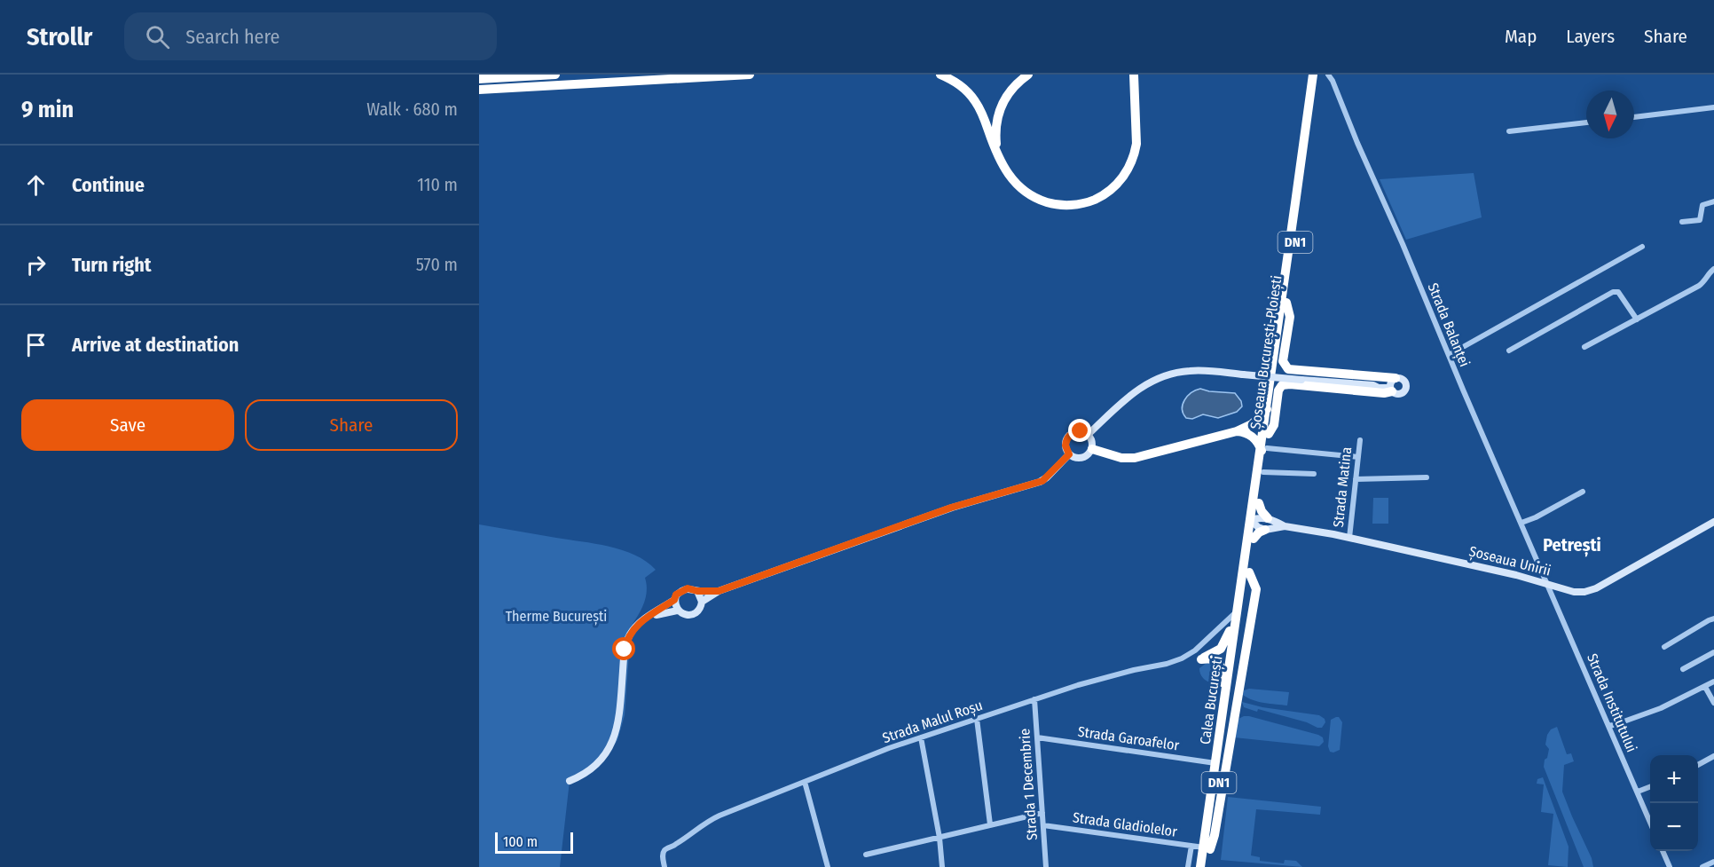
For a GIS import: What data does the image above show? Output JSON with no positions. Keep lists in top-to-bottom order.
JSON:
{
  "streets": {
    "highway": ["DN1", "Șoseaua București-Ploiești", "Calea București"],
    "street": [
      "Strada Balanței",
      "Strada Matina",
      "Șoseaua Unirii",
      "Strada Institutului",
      "Strada Malul Roșu",
      "Strada Garoafelor",
      "Strada 1 Decembrie",
      "Strada Gladiolelor"
    ]
  },
  "crossings": [
    ["DN1", "Șoseaua București-Ploiești"],
    ["DN1", "Calea București"],
    ["DN1", "Strada Gladiolelor"],
    ["Strada Balanței", "Șoseaua Unirii"],
    ["Strada Balanței", "Strada Institutului"],
    ["Șoseaua București-Ploiești", "Șoseaua Unirii"],
    ["Șoseaua București-Ploiești", "Calea București"],
    ["Strada Matina", "Șoseaua Unirii"],
    ["Șoseaua Unirii", "Strada Institutului"],
    ["Calea București", "Strada Malul Roșu"],
    ["Calea București", "Strada Garoafelor"],
    ["Calea București", "Strada Gladiolelor"],
    ["Strada Malul Roșu", "Strada 1 Decembrie"],
    ["Strada Garoafelor", "Strada 1 Decembrie"],
    ["Strada 1 Decembrie", "Strada Gladiolelor"]
  ],
  "districts": ["Petrești"],
  "parks": ["Therme București"],
  "scale_bar": "100 m",
  "north": "bottom",
  "page": {
    "header": "Strollr",
    "search": "Search here",
    "nav": ["Map", "Layers", "Share"],
    "heading": ["9 min", "Walk · 680 m"],
    "list": [
      ["Continue", "110 m"],
      ["Turn right", "570 m"],
      "Arrive at destination"
    ],
    "buttons": ["Save", "Share"],
    "map_buttons": ["+", "−"],
    "scale": "100 m"
  }
}
